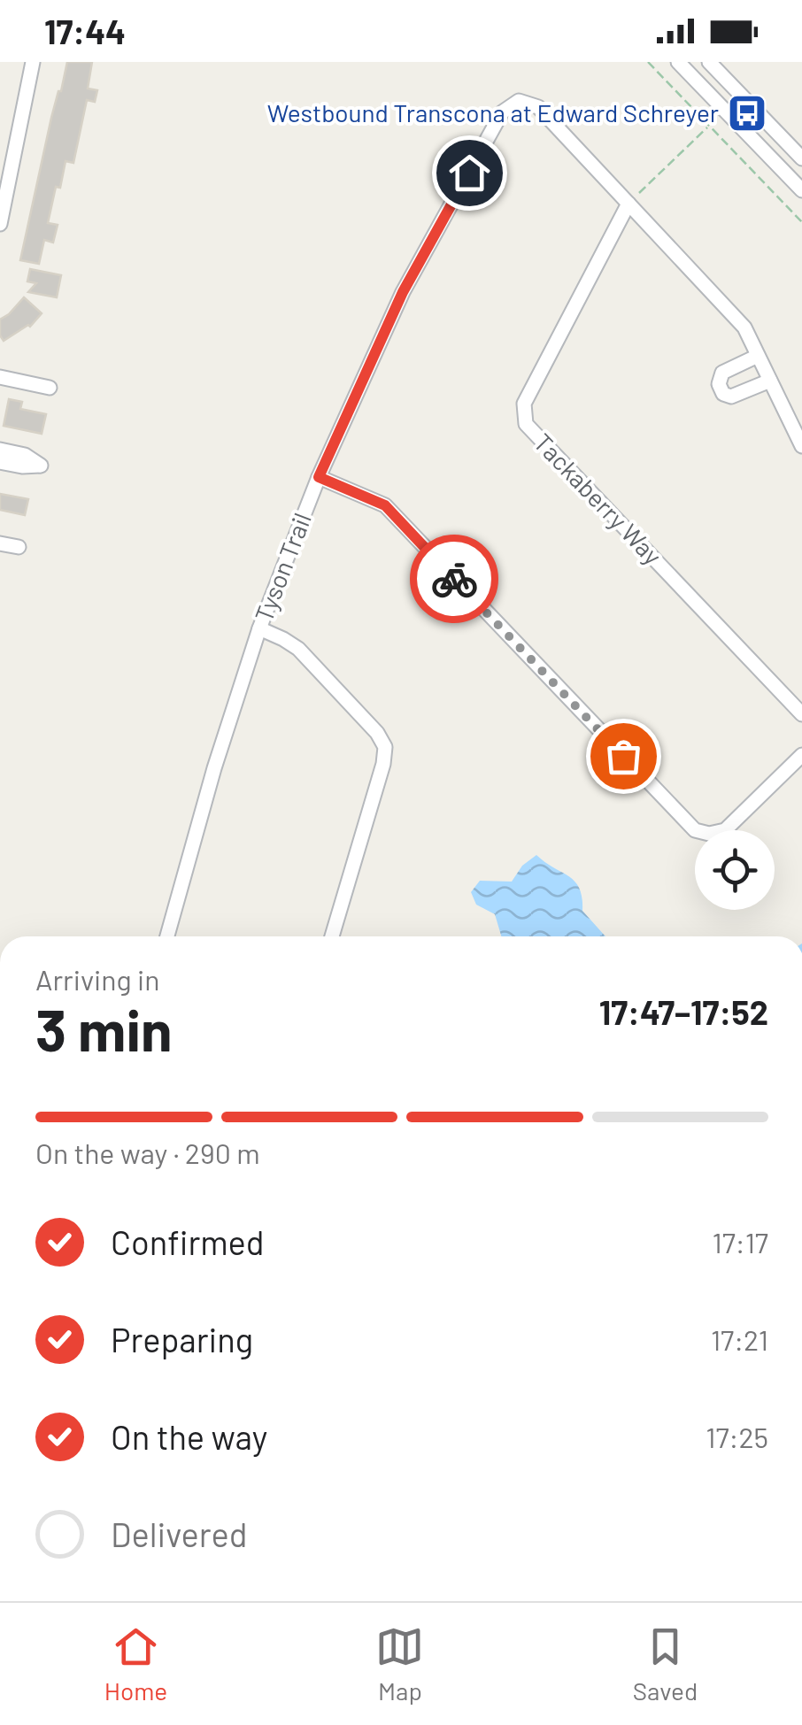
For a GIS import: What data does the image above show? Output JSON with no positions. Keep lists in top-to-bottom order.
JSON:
{
  "streets": {
    "street": ["Tackaberry Way", "Tyson Trail"]
  },
  "crossings": [
    ["Tackaberry Way", "Tyson Trail"]
  ],
  "places": {
    "bus stop": ["Westbound Transcona at Edward Schreyer"]
  },
  "page": {
    "status": "17:44",
    "heading": ["3 min", "Arriving in", "17:47–17:52"],
    "bar": "On the way · 290 m",
    "list": [
      ["Confirmed", "17:17"],
      ["Preparing", "17:21"],
      ["On the way", "17:25"],
      "Delivered"
    ],
    "tabs": ["Home", "Map", "Saved"]
  }
}
